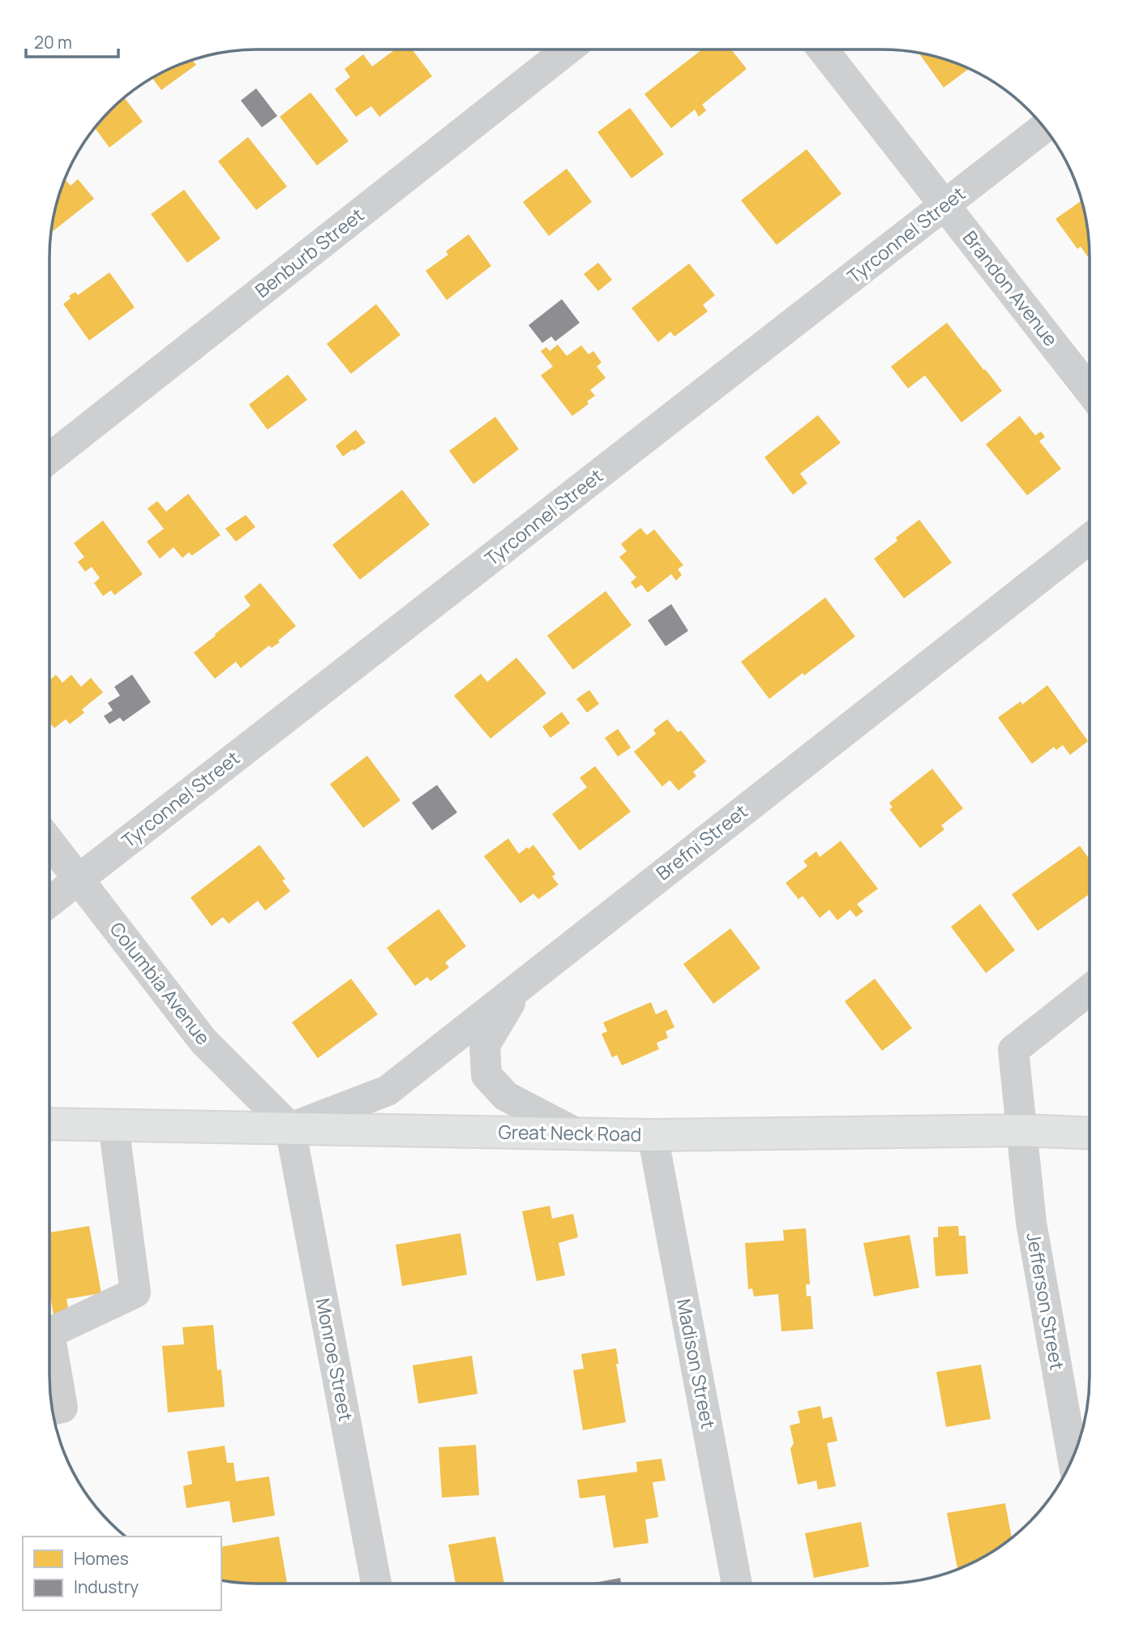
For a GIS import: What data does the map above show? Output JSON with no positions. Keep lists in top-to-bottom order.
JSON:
{
  "streets": {
    "main road": ["Great Neck Road"],
    "street": [
      "Tyrconnel Street",
      "Benburb Street",
      "Brandon Avenue",
      "Brefni Street",
      "Columbia Avenue",
      "Jefferson Street",
      "Monroe Street",
      "Madison Street"
    ]
  },
  "crossings": [
    ["Tyrconnel Street", "Brandon Avenue"],
    ["Tyrconnel Street", "Columbia Avenue"],
    ["Brefni Street", "Columbia Avenue"],
    ["Brefni Street", "Great Neck Road"],
    ["Brefni Street", "Monroe Street"],
    ["Columbia Avenue", "Great Neck Road"],
    ["Columbia Avenue", "Monroe Street"],
    ["Great Neck Road", "Jefferson Street"],
    ["Great Neck Road", "Monroe Street"],
    ["Great Neck Road", "Madison Street"]
  ],
  "legend": ["Homes", "Industry"],
  "scale_bar": "20 m"
}
